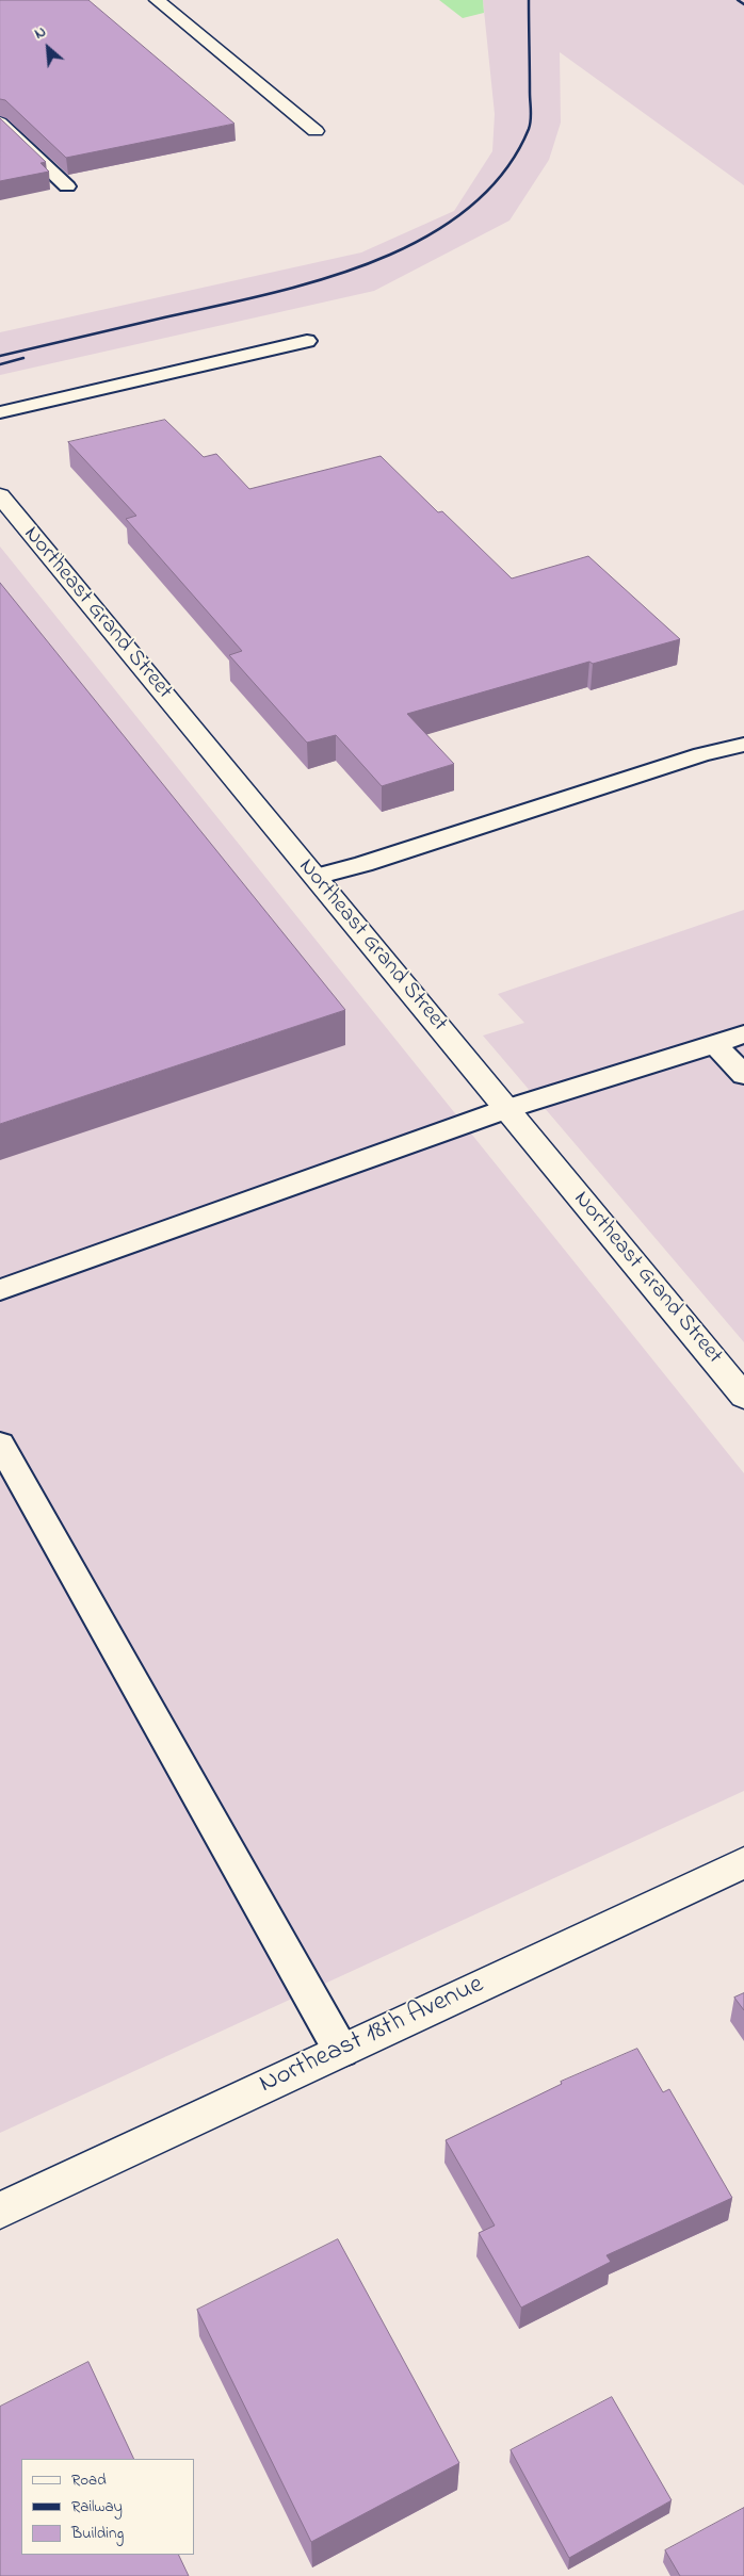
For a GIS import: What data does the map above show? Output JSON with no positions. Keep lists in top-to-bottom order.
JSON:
{
  "streets": {
    "street": ["Northeast Grand Street", "Northeast 18th Avenue"]
  },
  "legend": ["Road", "Railway", "Building"],
  "north": "top left"
}
